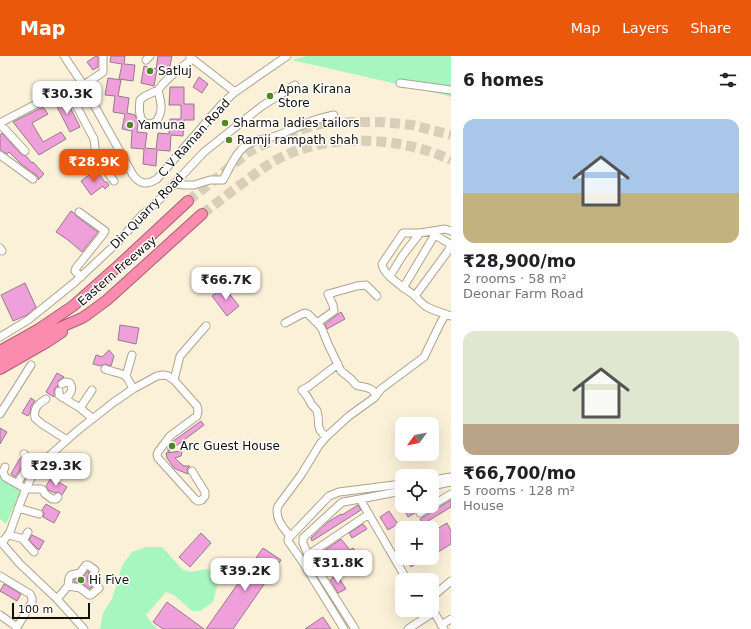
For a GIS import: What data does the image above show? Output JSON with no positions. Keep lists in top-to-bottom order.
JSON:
{
  "streets": {
    "highway": ["Eastern Freeway"],
    "street": ["C V Raman Road", "Din Quarry Road"]
  },
  "places": [
    "Satluj",
    "Apna Kirana Store",
    "Sharma ladies tailors",
    "Yamuna",
    "Ramji rampath shah",
    "Arc Guest House",
    "Hi Five"
  ],
  "scale_bar": "100 m",
  "north": "bottom left",
  "page": {
    "header": "Map",
    "nav": ["Map", "Layers", "Share"],
    "heading": "6 homes",
    "price": [
      "₹30.3K",
      "₹28.9K",
      "₹66.7K",
      "₹29.3K",
      "₹31.8K",
      "₹39.2K"
    ],
    "list": [
      {
        "name": "₹28,900/mo",
        "note": "2 rooms · 58 m² · Deonar Farm Road"
      },
      {
        "name": "₹66,700/mo",
        "note": "5 rooms · 128 m² · House"
      }
    ],
    "map_buttons": ["+", "−"],
    "scale": "100 m"
  }
}
